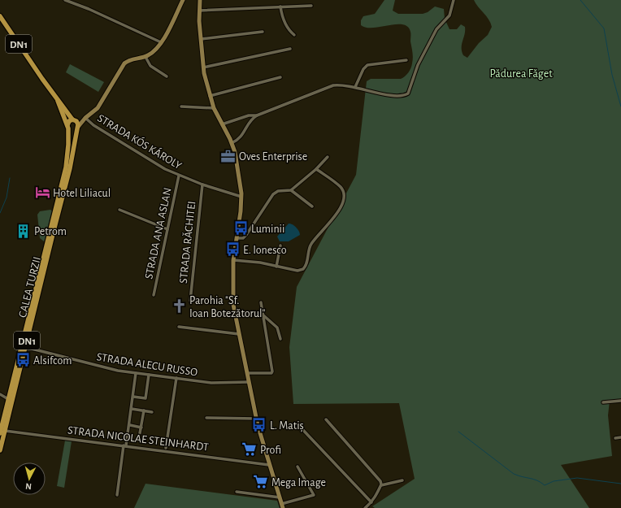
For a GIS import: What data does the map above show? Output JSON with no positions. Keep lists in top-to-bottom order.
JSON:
{
  "streets": {
    "main road": ["DN1", "CALEA TURZII"],
    "street": [
      "STRADA KÓS KÁROLY",
      "STRADA ANA ASLAN",
      "STRADA RĂCHITEI",
      "STRADA ALECU RUSSO",
      "STRADA NICOLAE STEINHARDT"
    ]
  },
  "crossings": [
    ["STRADA KÓS KÁROLY", "STRADA ANA ASLAN"],
    ["STRADA KÓS KÁROLY", "STRADA RĂCHITEI"],
    ["CALEA TURZII", "STRADA ALECU RUSSO"],
    ["CALEA TURZII", "STRADA NICOLAE STEINHARDT"]
  ],
  "parks": ["Pădurea Făget"],
  "places": {
    "office": ["Oves Enterprise"],
    "hotel": ["Hotel Liliacul"],
    "bus stop": [
      "Luminii",
      "E. Ionesco",
      "Alsifcom",
      "L. Matiș"
    ],
    "building": ["Petrom"],
    "church": ["Parohia \"Sf. Ioan Botezătorul\""],
    "supermarket": ["Profi", "Mega Image"]
  },
  "north": "bottom"
}
